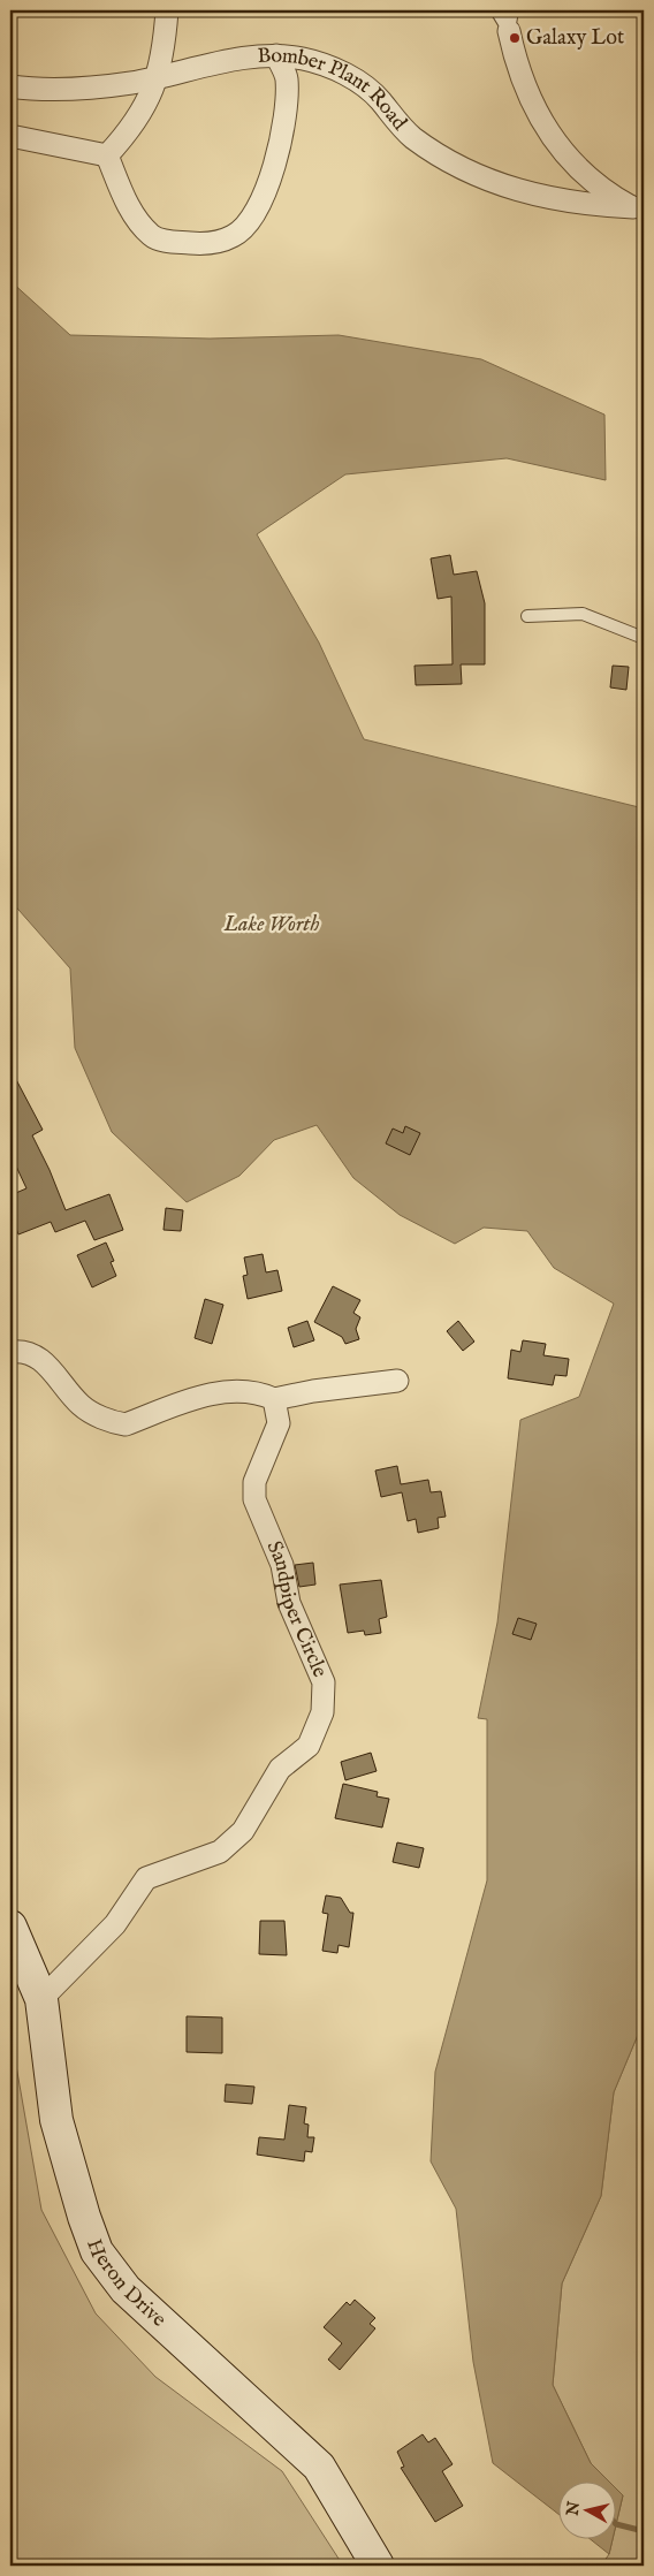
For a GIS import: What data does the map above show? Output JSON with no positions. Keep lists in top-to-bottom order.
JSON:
{
  "streets": {
    "street": ["Bomber Plant Road", "Sandpiper Circle", "Heron Drive"]
  },
  "crossings": [
    ["Sandpiper Circle", "Heron Drive"]
  ],
  "water": ["Lake Worth"],
  "places": ["Galaxy Lot"],
  "north": "left"
}
